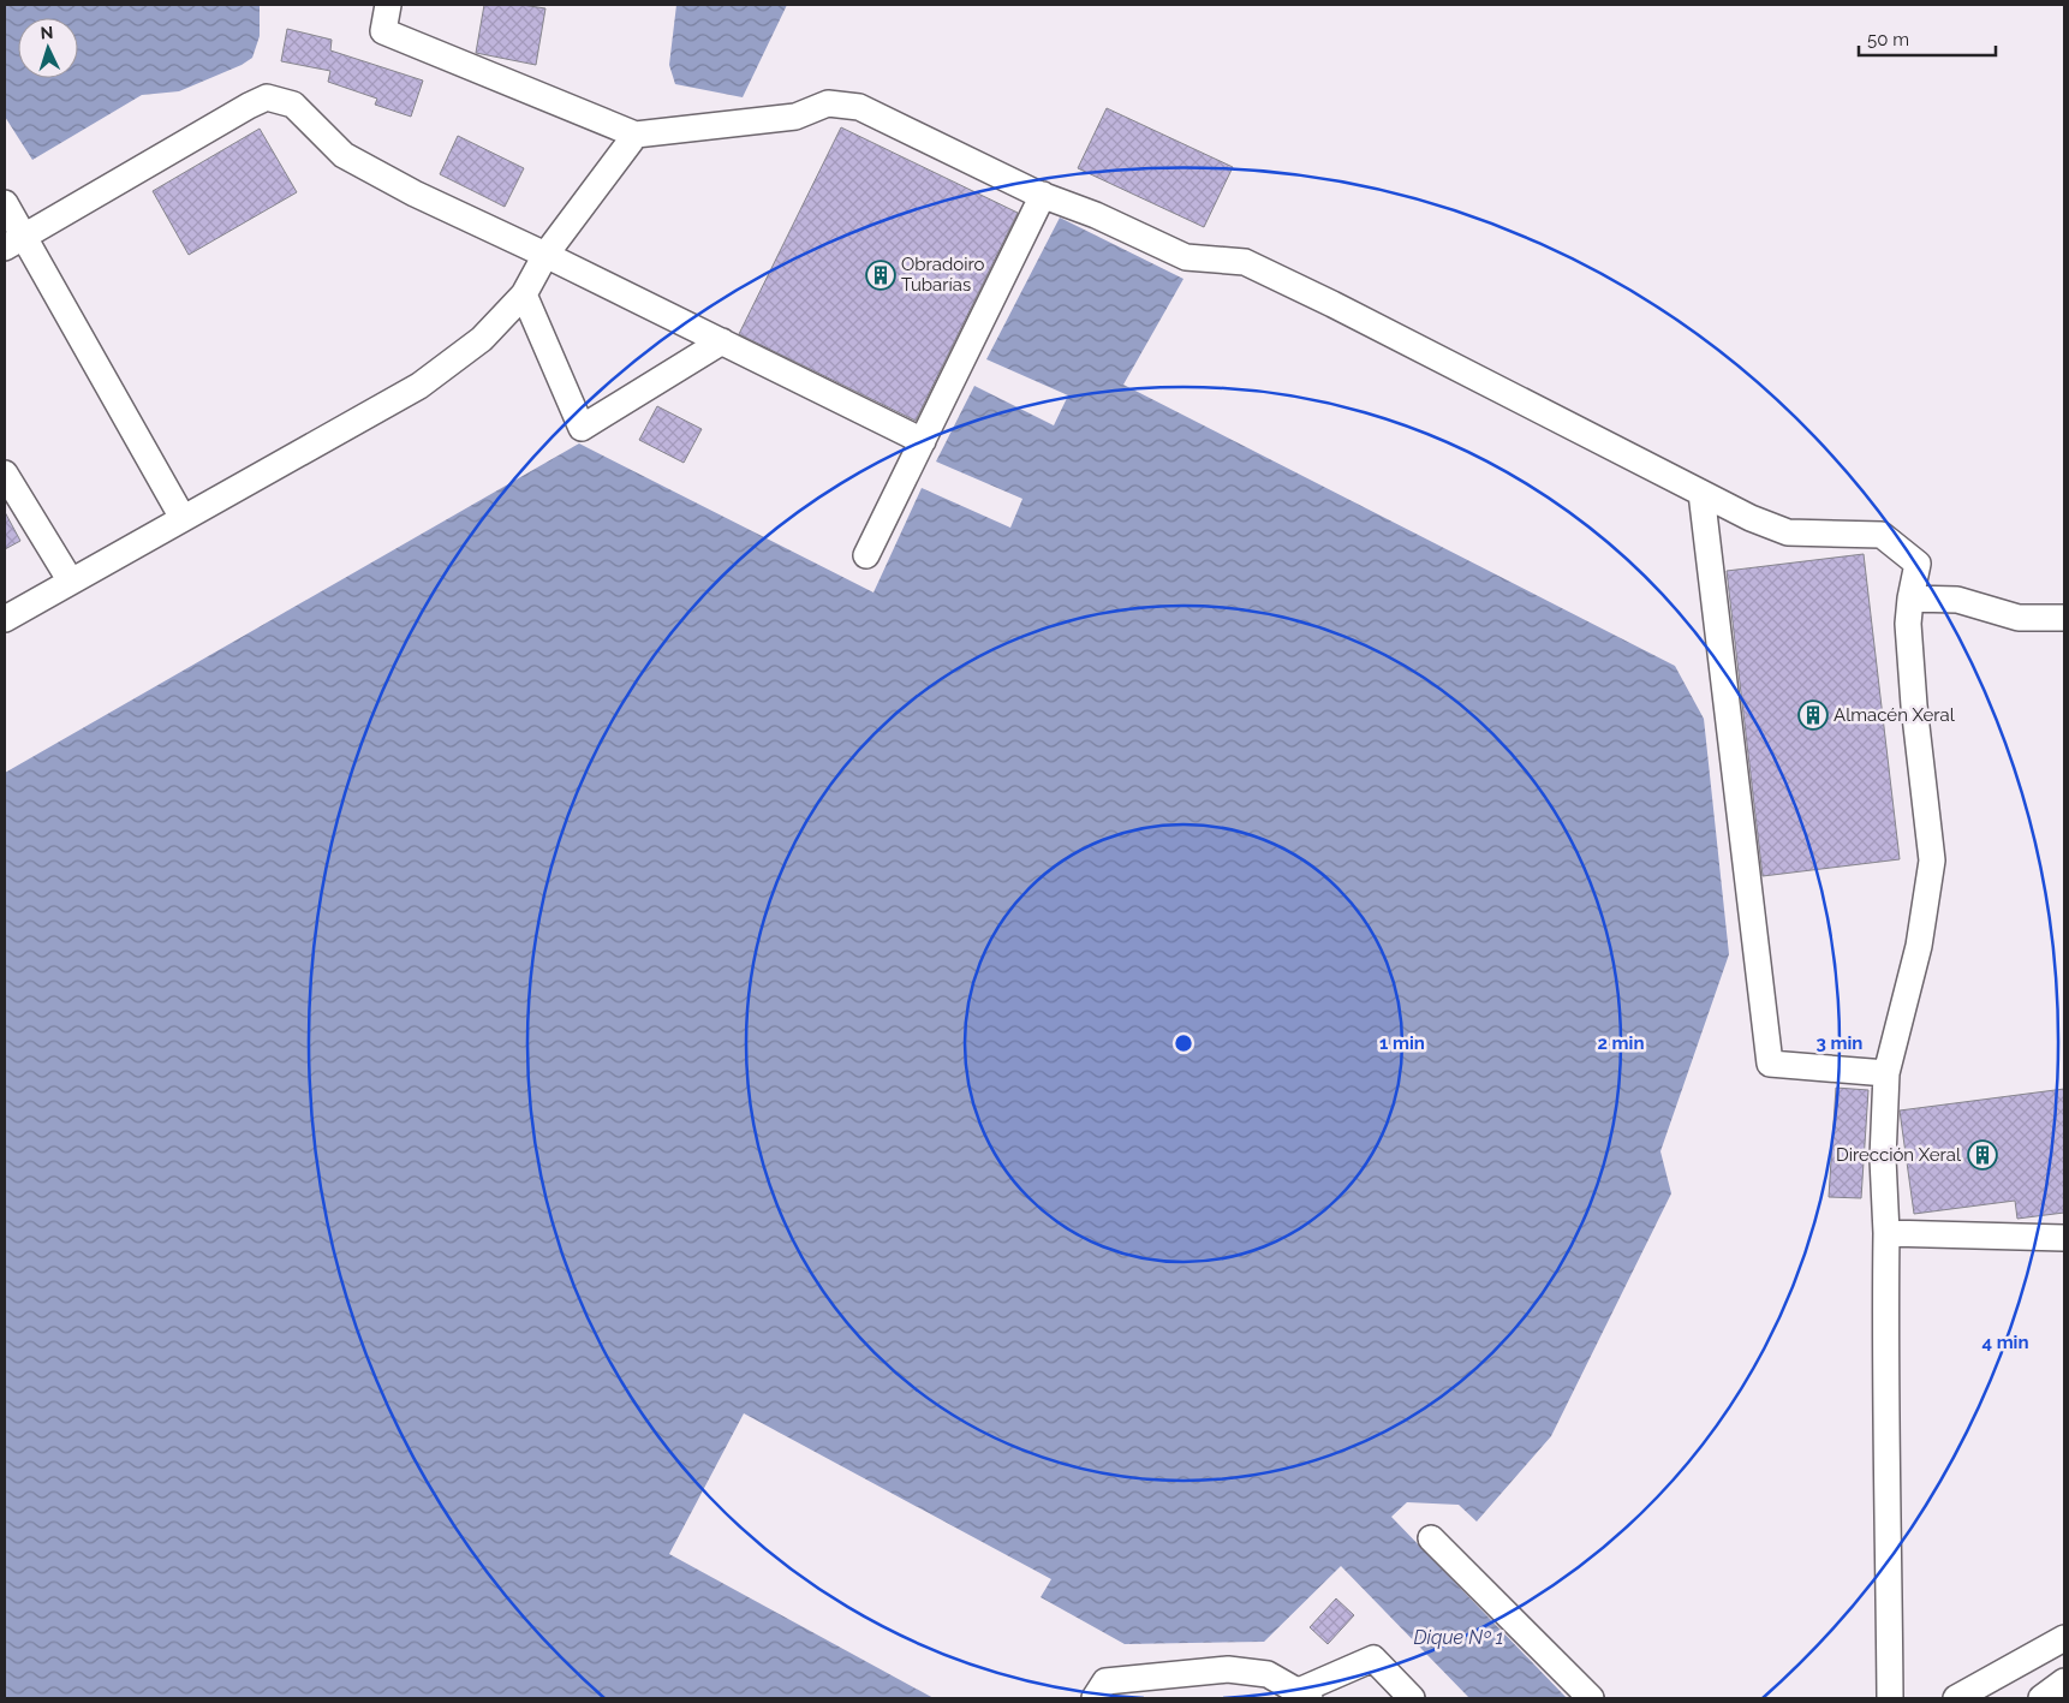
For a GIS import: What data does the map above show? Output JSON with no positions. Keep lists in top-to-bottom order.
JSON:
{
  "water": ["Dique Nº 1"],
  "places": {
    "building": ["Obradoiro Tubarías", "Almacén Xeral", "Dirección Xeral"]
  },
  "scale_bar": "50 m",
  "north": "top",
  "rings": [
    "1 min",
    "2 min",
    "3 min",
    "4 min"
  ]
}
